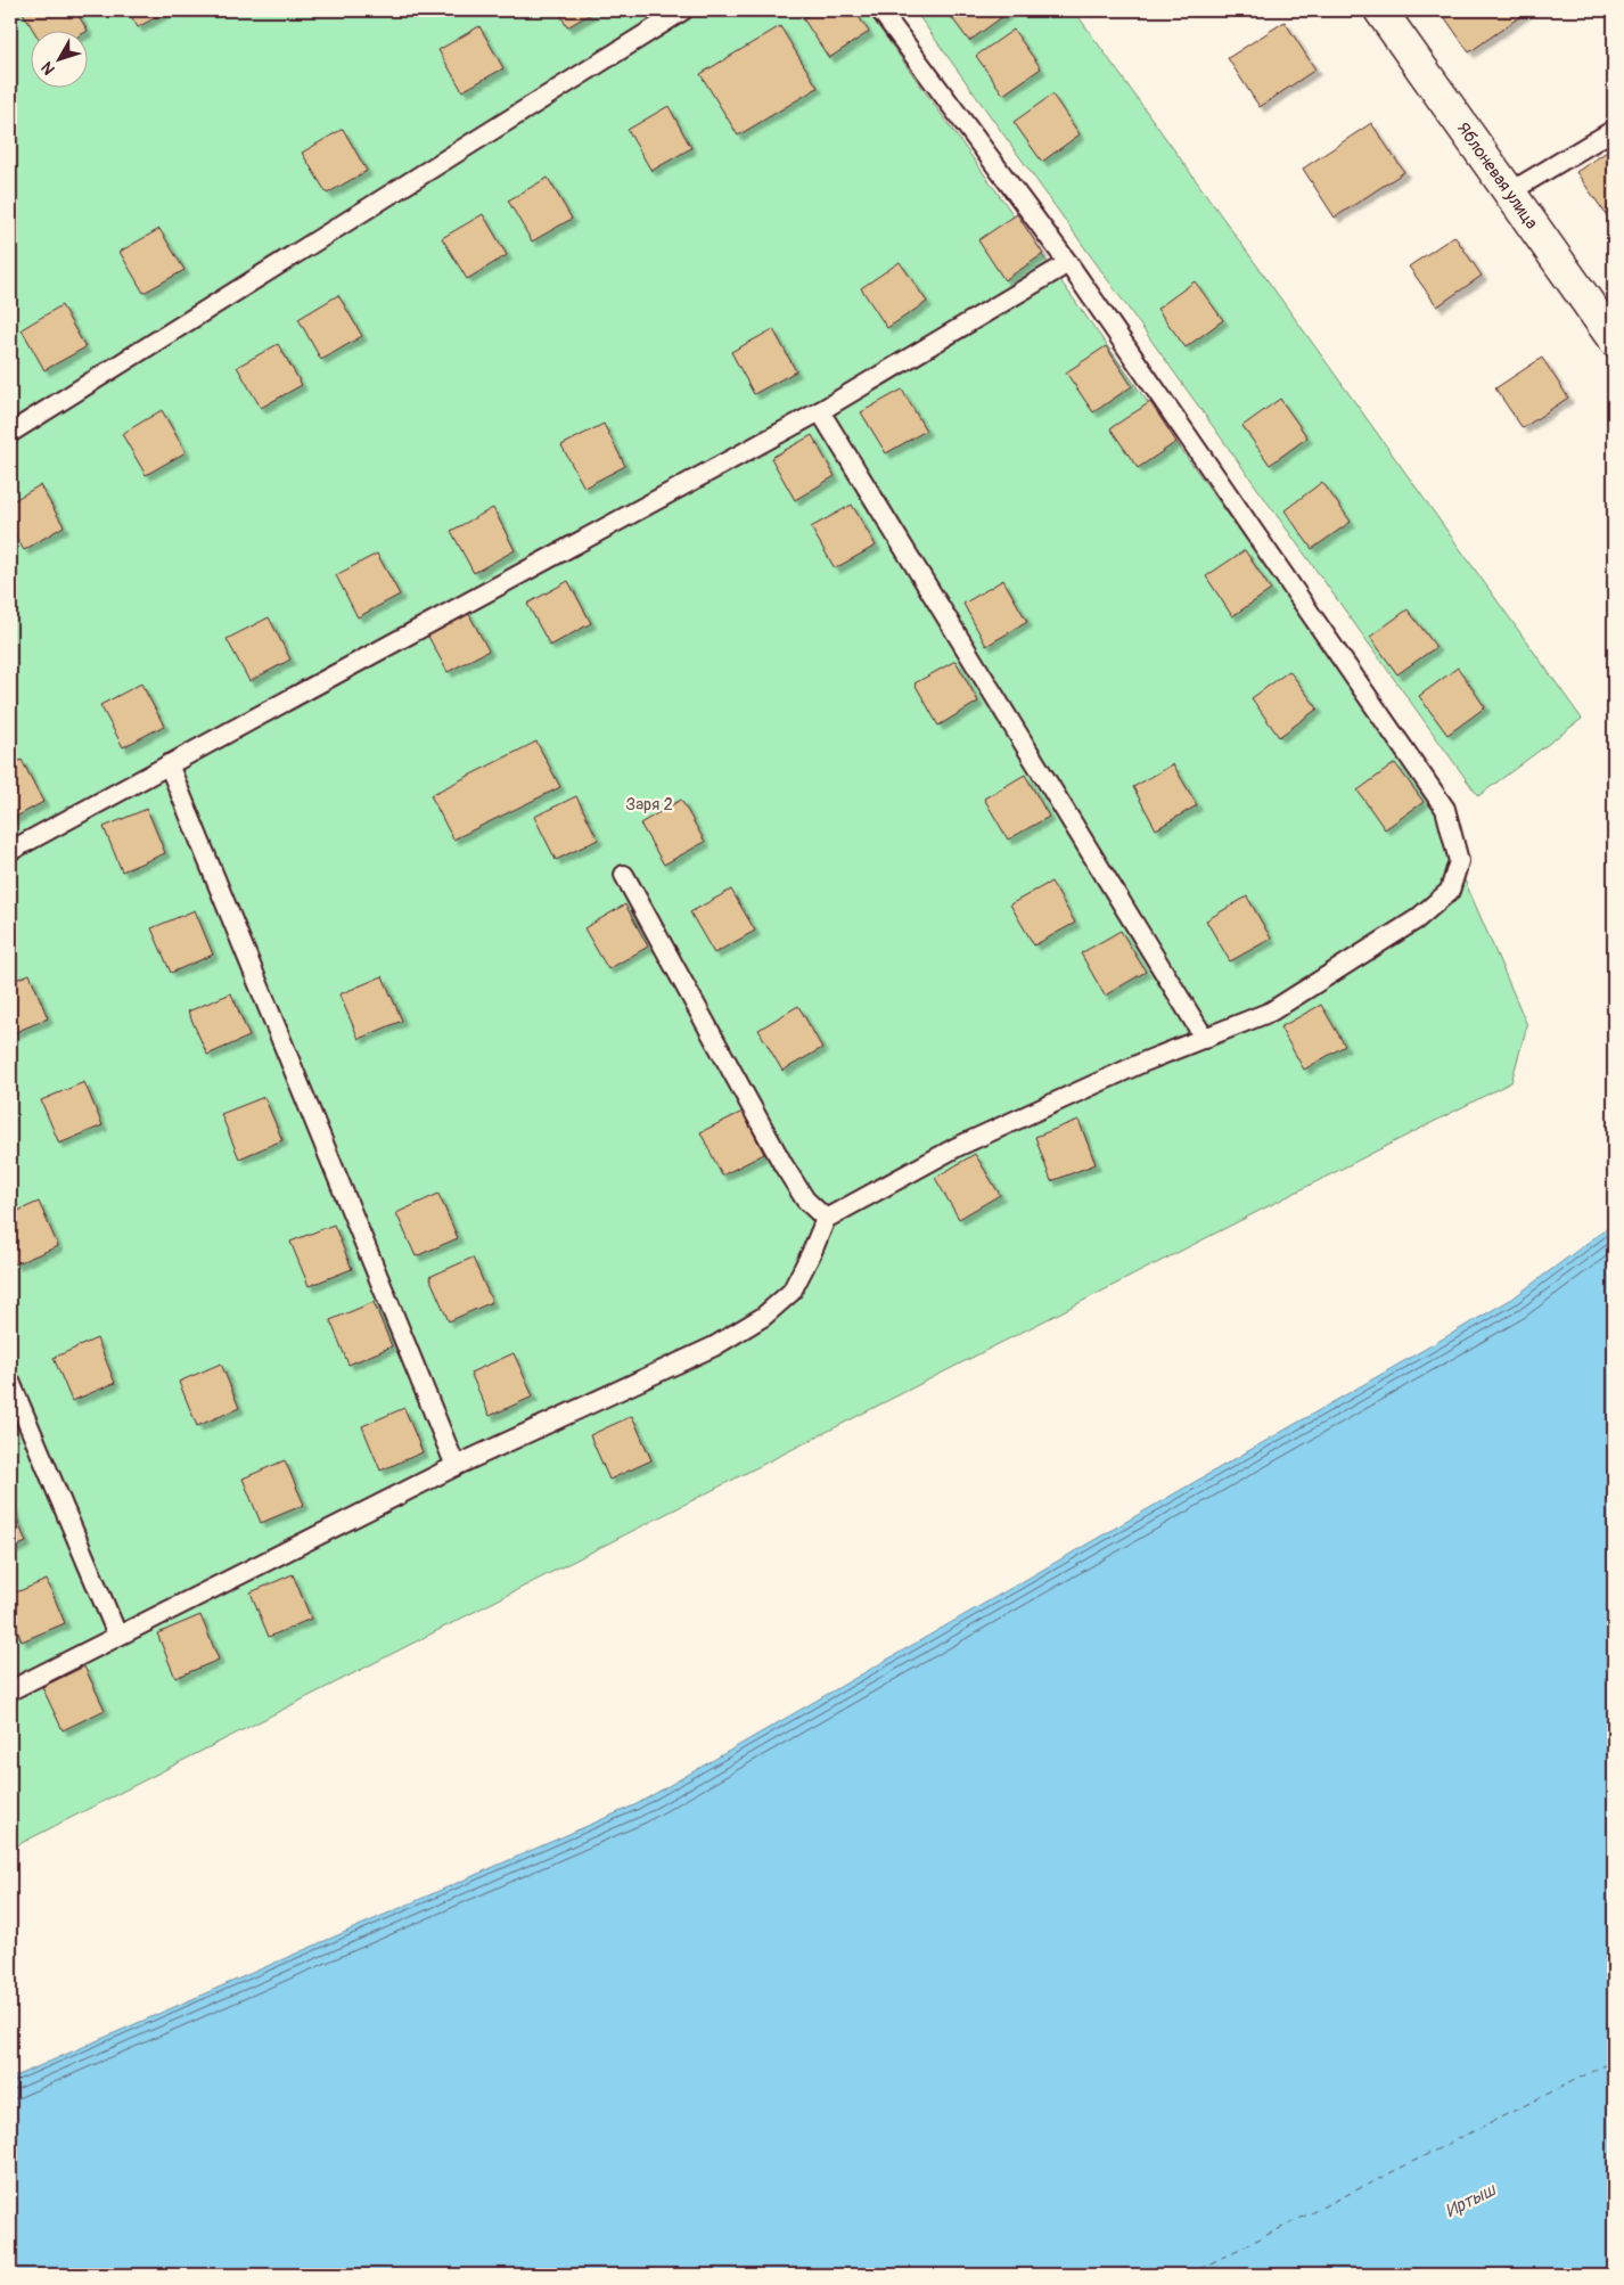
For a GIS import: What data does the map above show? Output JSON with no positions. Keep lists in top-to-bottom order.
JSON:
{
  "streets": {
    "street": ["Яблоневая улица"]
  },
  "water": ["Иртыш"],
  "parks": ["Заря 2"],
  "north": "bottom left"
}
